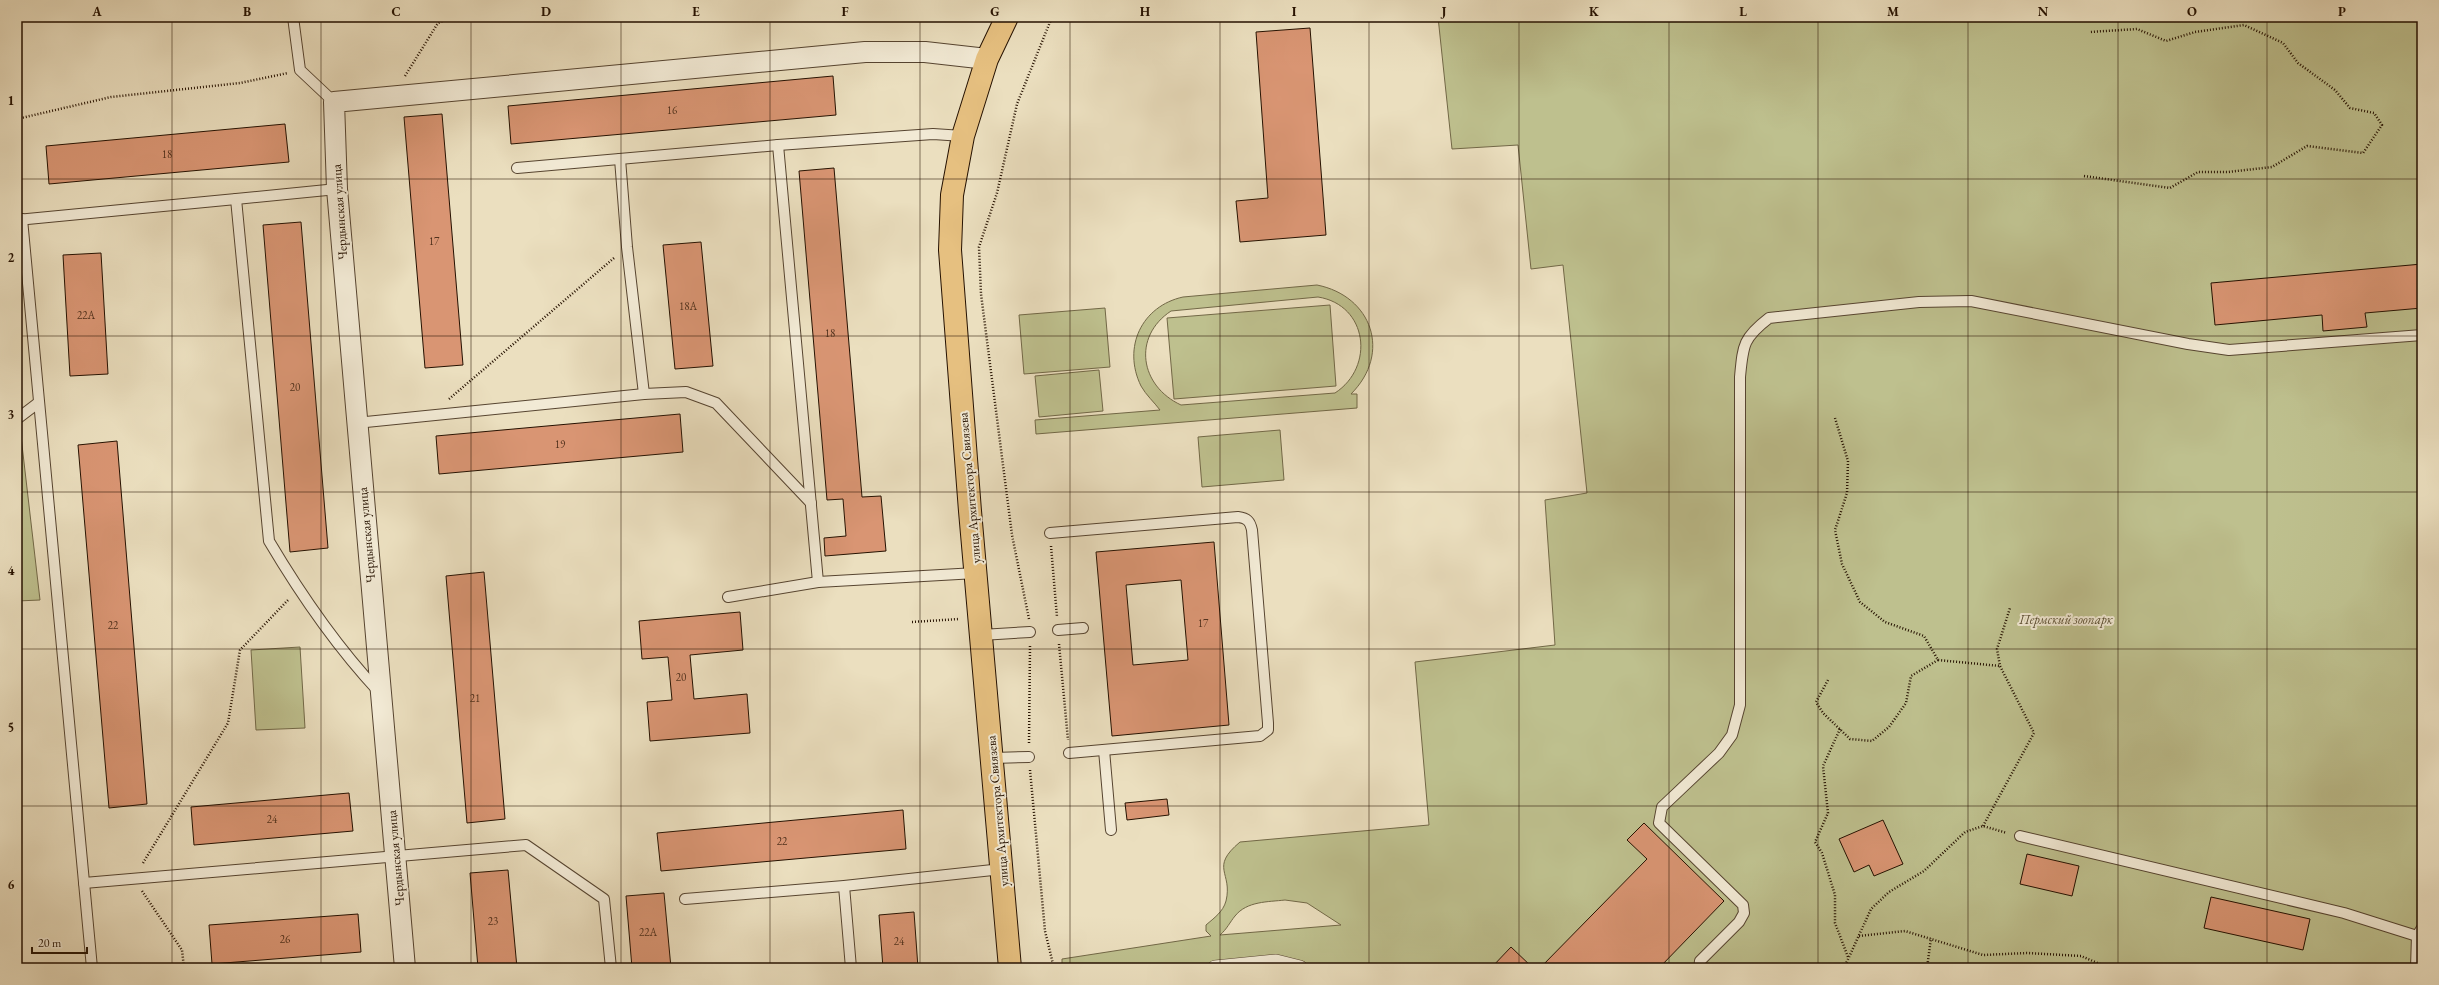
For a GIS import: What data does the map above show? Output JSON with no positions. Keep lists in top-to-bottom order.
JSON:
{
  "streets": {
    "main road": ["улица Архитектора Свиязева"],
    "street": ["Чердынская улица"]
  },
  "parks": ["Пермский зоопарк"],
  "house_numbers": [
    "16",
    "18",
    "17",
    "18А",
    "22А",
    "18",
    "20",
    "19",
    "17",
    "22",
    "20",
    "21",
    "24",
    "22",
    "23",
    "22А",
    "26",
    "24"
  ],
  "scale_bar": "20 m",
  "grid": {
    "columns": [
      "A",
      "B",
      "C",
      "D",
      "E",
      "F",
      "G",
      "H",
      "I",
      "J",
      "K",
      "L",
      "M",
      "N",
      "O",
      "P"
    ],
    "rows": [
      "1",
      "2",
      "3",
      "4",
      "5",
      "6"
    ]
  }
}
